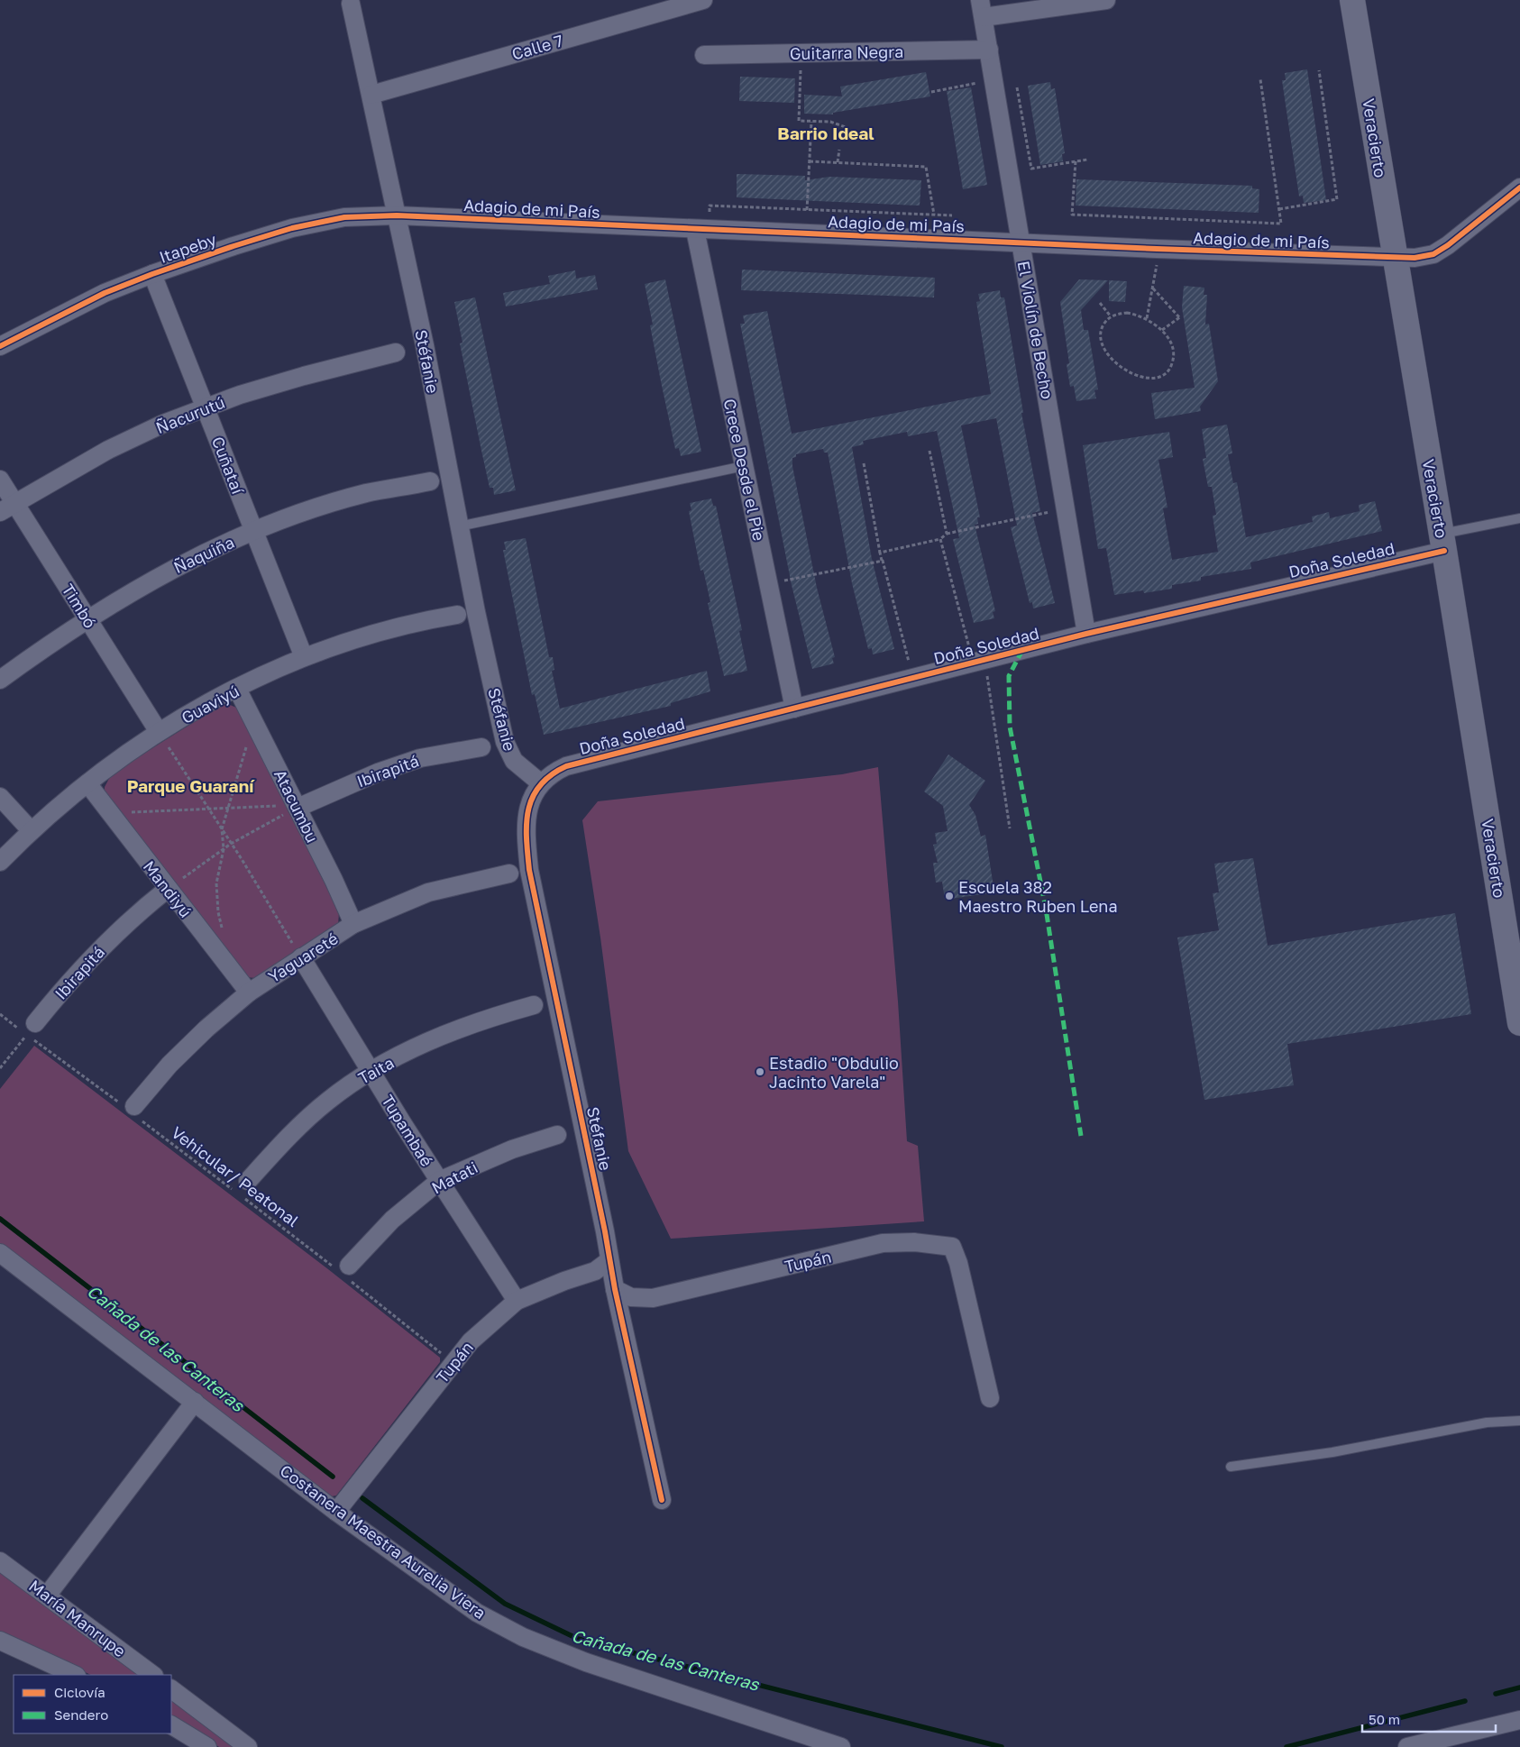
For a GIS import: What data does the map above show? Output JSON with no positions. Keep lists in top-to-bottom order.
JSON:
{
  "streets": {
    "street": [
      "Calle 7",
      "Guitarra Negra",
      "Veracierto",
      "Adagio de mi País",
      "Itapeby",
      "El Violín de Becho",
      "Stéfanie",
      "Ñacurutú",
      "Cuñataí",
      "Crece Desde el Pie",
      "Ñaquiña",
      "Doña Soledad",
      "Timbó",
      "Guaviyú",
      "Ibirapitá",
      "Atacumbu",
      "Mandiyú",
      "Yaguareté",
      "Taita",
      "Tupambaé",
      "Matati",
      "Tupán",
      "Costanera Maestra Aurelia Viera",
      "María Manrupe"
    ],
    "path": ["Vehicular/ Peatonal"]
  },
  "crossings": [
    ["Calle 7", "Stéfanie"],
    ["Guitarra Negra", "El Violín de Becho"],
    ["Veracierto", "Adagio de mi País"],
    ["Veracierto", "Doña Soledad"],
    ["Adagio de mi País", "Itapeby"],
    ["Adagio de mi País", "El Violín de Becho"],
    ["Adagio de mi País", "Stéfanie"],
    ["Adagio de mi País", "Crece Desde el Pie"],
    ["Itapeby", "Stéfanie"],
    ["Itapeby", "Cuñataí"],
    ["El Violín de Becho", "Doña Soledad"],
    ["Stéfanie", "Doña Soledad"],
    ["Stéfanie", "Tupán"],
    ["Ñacurutú", "Cuñataí"],
    ["Ñacurutú", "Timbó"],
    ["Cuñataí", "Ñaquiña"],
    ["Cuñataí", "Guaviyú"],
    ["Crece Desde el Pie", "Doña Soledad"],
    ["Ñaquiña", "Timbó"],
    ["Timbó", "Guaviyú"],
    ["Guaviyú", "Atacumbu"],
    ["Guaviyú", "Mandiyú"],
    ["Ibirapitá", "Atacumbu"],
    ["Ibirapitá", "Mandiyú"],
    ["Ibirapitá", "Vehicular/ Peatonal"],
    ["Atacumbu", "Yaguareté"],
    ["Mandiyú", "Yaguareté"],
    ["Yaguareté", "Tupambaé"],
    ["Yaguareté", "Vehicular/ Peatonal"],
    ["Taita", "Tupambaé"],
    ["Taita", "Vehicular/ Peatonal"],
    ["Tupambaé", "Matati"],
    ["Tupambaé", "Tupán"],
    ["Vehicular/ Peatonal", "Matati"],
    ["Vehicular/ Peatonal", "Tupán"],
    ["Tupán", "Costanera Maestra Aurelia Viera"]
  ],
  "districts": ["Barrio Ideal", "Parque Guaraní"],
  "water": ["Cañada de las Canteras"],
  "places": ["Escuela 382 Maestro Ruben Lena", "Estadio \"Obdulio Jacinto Varela\""],
  "legend": ["Ciclovía", "Sendero"],
  "scale_bar": "50 m"
}
